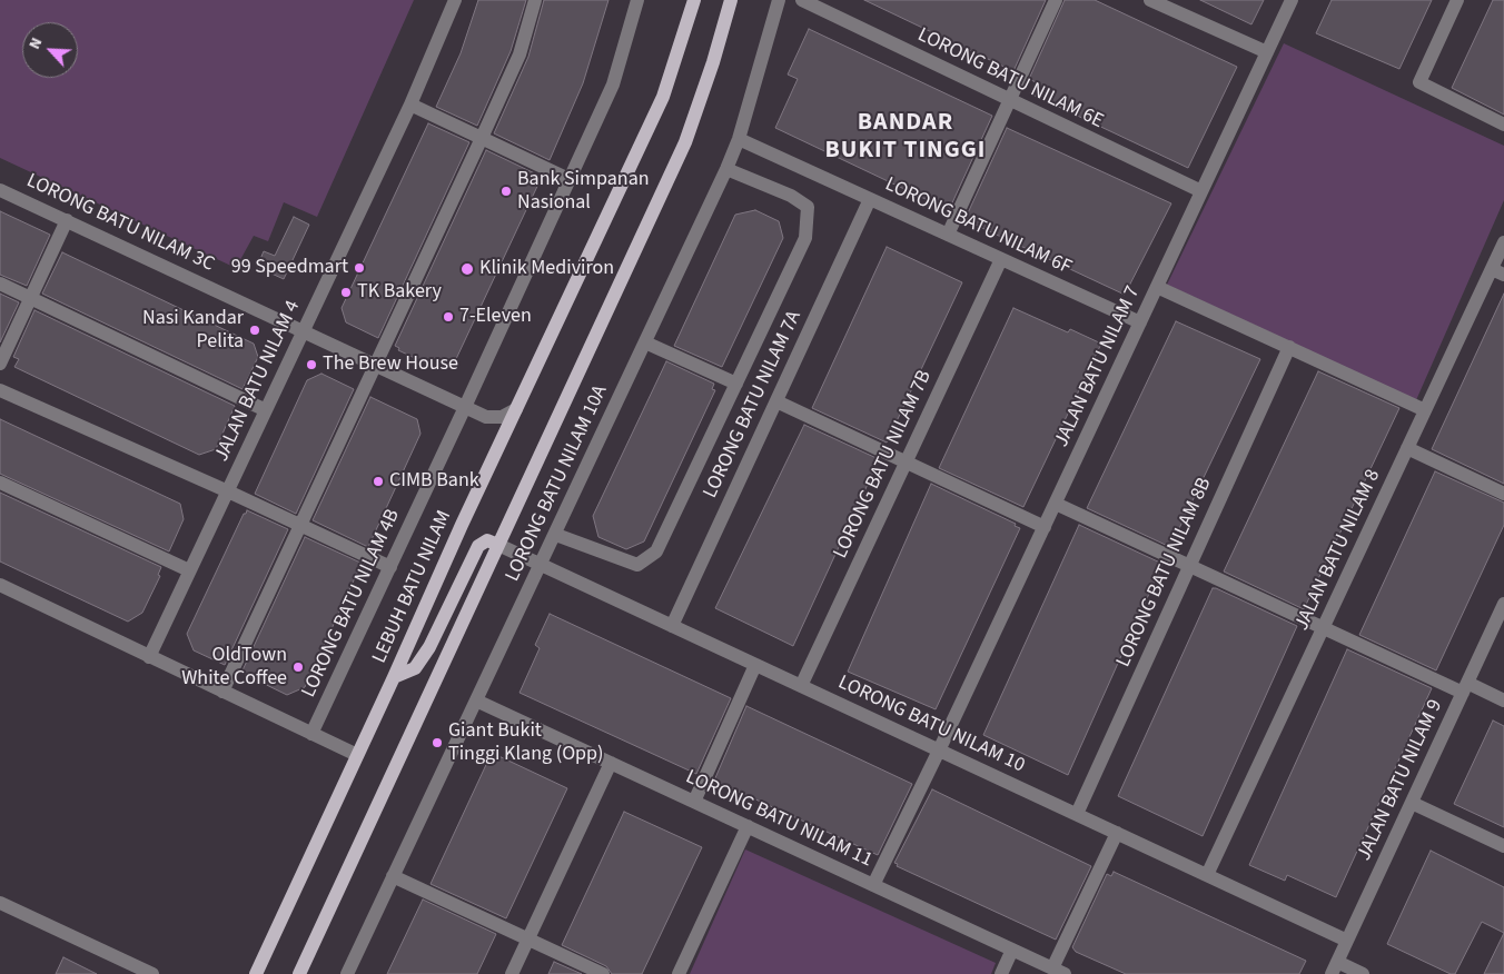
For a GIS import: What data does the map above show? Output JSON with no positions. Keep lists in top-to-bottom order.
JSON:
{
  "streets": {
    "main road": ["LEBUH BATU NILAM"],
    "street": [
      "LORONG BATU NILAM 6E",
      "LORONG BATU NILAM 3C",
      "LORONG BATU NILAM 6F",
      "JALAN BATU NILAM 7",
      "JALAN BATU NILAM 4",
      "LORONG BATU NILAM 7A",
      "LORONG BATU NILAM 7B",
      "LORONG BATU NILAM 10A",
      "JALAN BATU NILAM 8",
      "LORONG BATU NILAM 8B",
      "LORONG BATU NILAM 4B",
      "LORONG BATU NILAM 10",
      "JALAN BATU NILAM 9",
      "LORONG BATU NILAM 11"
    ]
  },
  "crossings": [
    ["LORONG BATU NILAM 6E", "JALAN BATU NILAM 7"],
    ["LORONG BATU NILAM 3C", "JALAN BATU NILAM 4"],
    ["LORONG BATU NILAM 3C", "LEBUH BATU NILAM"],
    ["LORONG BATU NILAM 3C", "LORONG BATU NILAM 4B"],
    ["LORONG BATU NILAM 6F", "JALAN BATU NILAM 7"],
    ["LORONG BATU NILAM 6F", "LORONG BATU NILAM 7A"],
    ["LORONG BATU NILAM 6F", "LORONG BATU NILAM 7B"],
    ["LORONG BATU NILAM 6F", "LORONG BATU NILAM 10A"],
    ["JALAN BATU NILAM 7", "LORONG BATU NILAM 10"],
    ["JALAN BATU NILAM 7", "LORONG BATU NILAM 11"],
    ["LORONG BATU NILAM 7A", "LORONG BATU NILAM 10"],
    ["LORONG BATU NILAM 7B", "LORONG BATU NILAM 10"],
    ["LORONG BATU NILAM 10A", "LORONG BATU NILAM 10"],
    ["LORONG BATU NILAM 10A", "LORONG BATU NILAM 11"],
    ["JALAN BATU NILAM 8", "LORONG BATU NILAM 10"],
    ["LORONG BATU NILAM 8B", "LORONG BATU NILAM 10"],
    ["LORONG BATU NILAM 10", "JALAN BATU NILAM 9"]
  ],
  "districts": ["BANDAR BUKIT TINGGI"],
  "places": [
    "Bank Simpanan Nasional",
    "99 Speedmart",
    "Klinik Mediviron",
    "TK Bakery",
    "7-Eleven",
    "Nasi Kandar Pelita",
    "The Brew House",
    "CIMB Bank",
    "OldTown White Coffee",
    "Giant Bukit Tinggi Klang (Opp)"
  ],
  "north": "top left"
}
